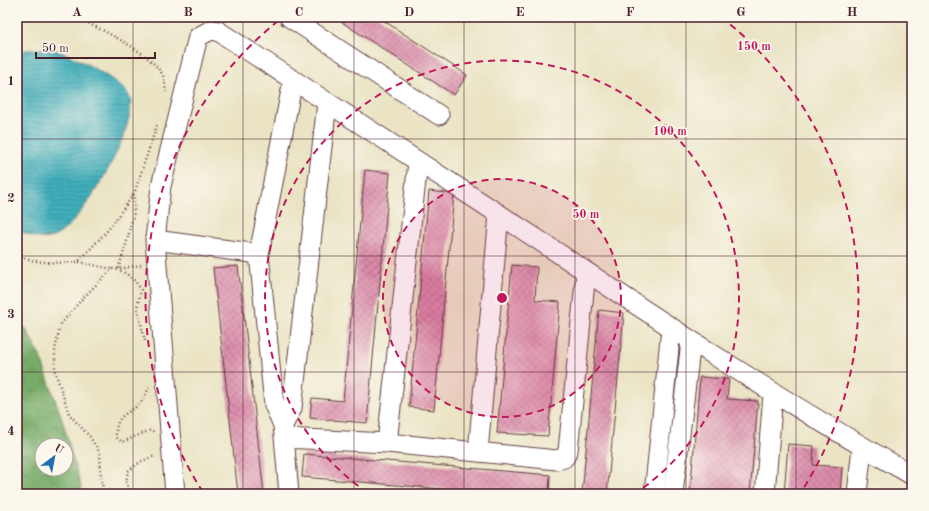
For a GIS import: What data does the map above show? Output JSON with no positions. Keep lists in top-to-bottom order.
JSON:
{
  "scale_bar": "50 m",
  "north": "top right",
  "grid": {
    "columns": [
      "A",
      "B",
      "C",
      "D",
      "E",
      "F",
      "G",
      "H"
    ],
    "rows": [
      "1",
      "2",
      "3",
      "4"
    ]
  },
  "rings": ["150 m", "100 m", "50 m"]
}
